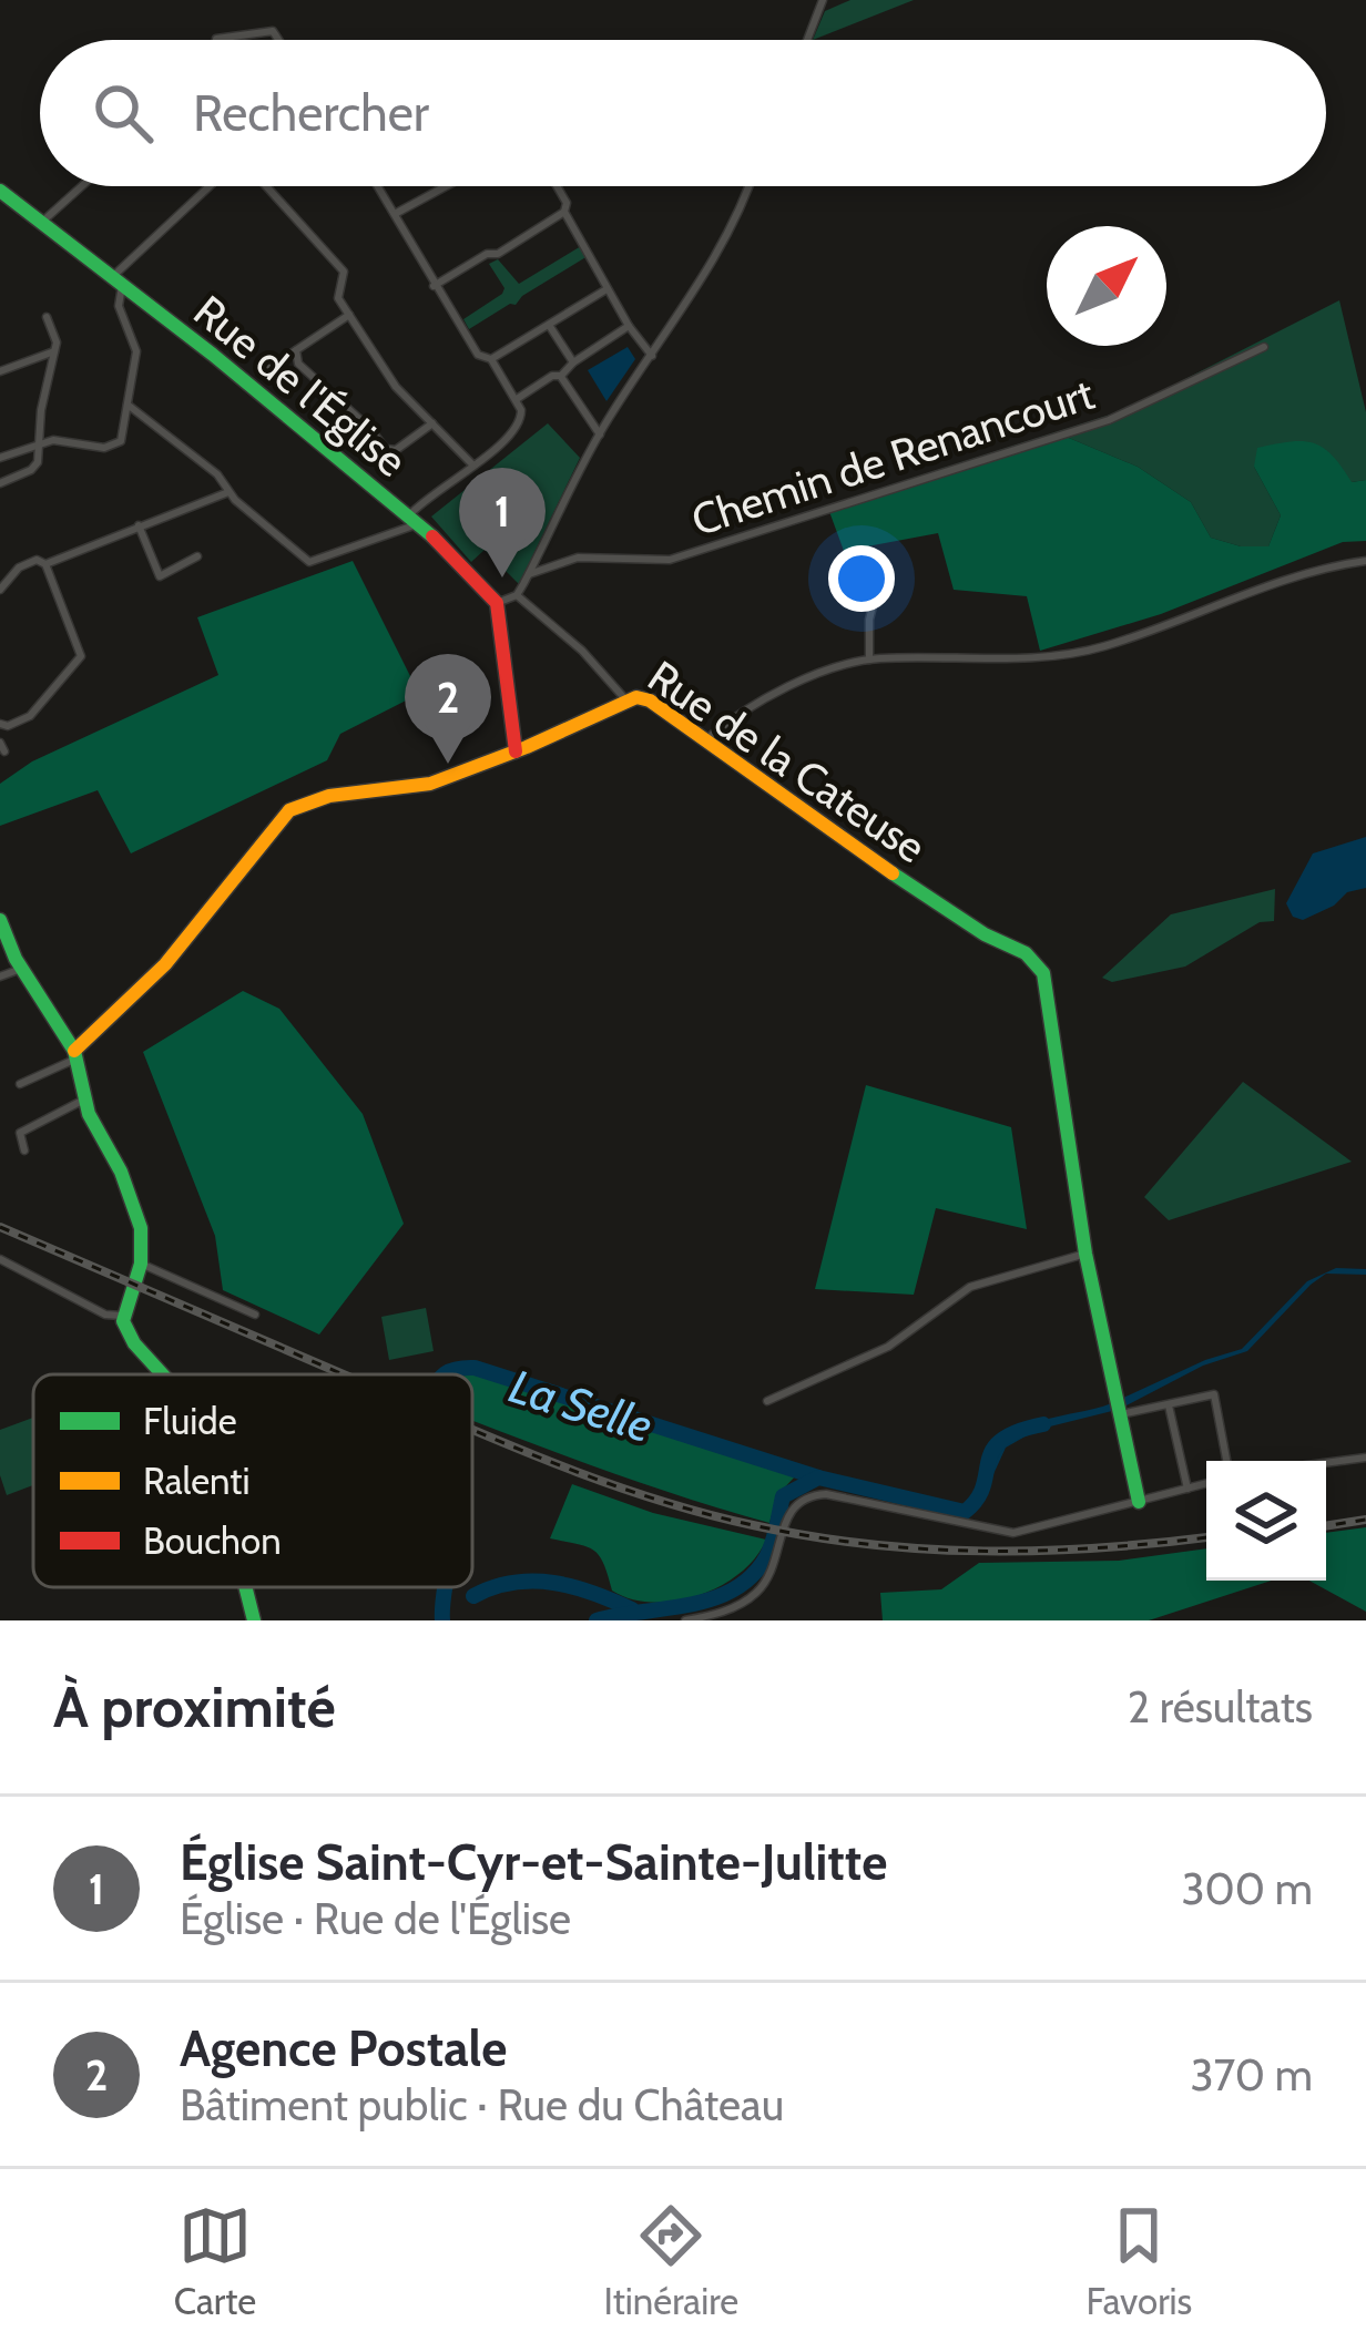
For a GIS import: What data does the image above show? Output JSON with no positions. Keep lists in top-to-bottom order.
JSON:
{
  "streets": {
    "street": ["Rue de l'Église", "Chemin de Renancourt", "Rue de la Cateuse"]
  },
  "water": ["La Selle"],
  "legend": ["Fluide", "Ralenti", "Bouchon"],
  "north": "top right",
  "page": {
    "search": "Rechercher",
    "pins": ["1", "2"],
    "heading": ["À proximité", "2 résultats"],
    "list": [
      {
        "mark": "1",
        "name": "Église Saint-Cyr-et-Sainte-Julitte",
        "note": "Église · Rue de l'Église",
        "value": "300 m"
      },
      {
        "mark": "2",
        "name": "Agence Postale",
        "note": "Bâtiment public · Rue du Château",
        "value": "370 m"
      }
    ],
    "nav": ["Carte", "Itinéraire", "Favoris"]
  }
}
